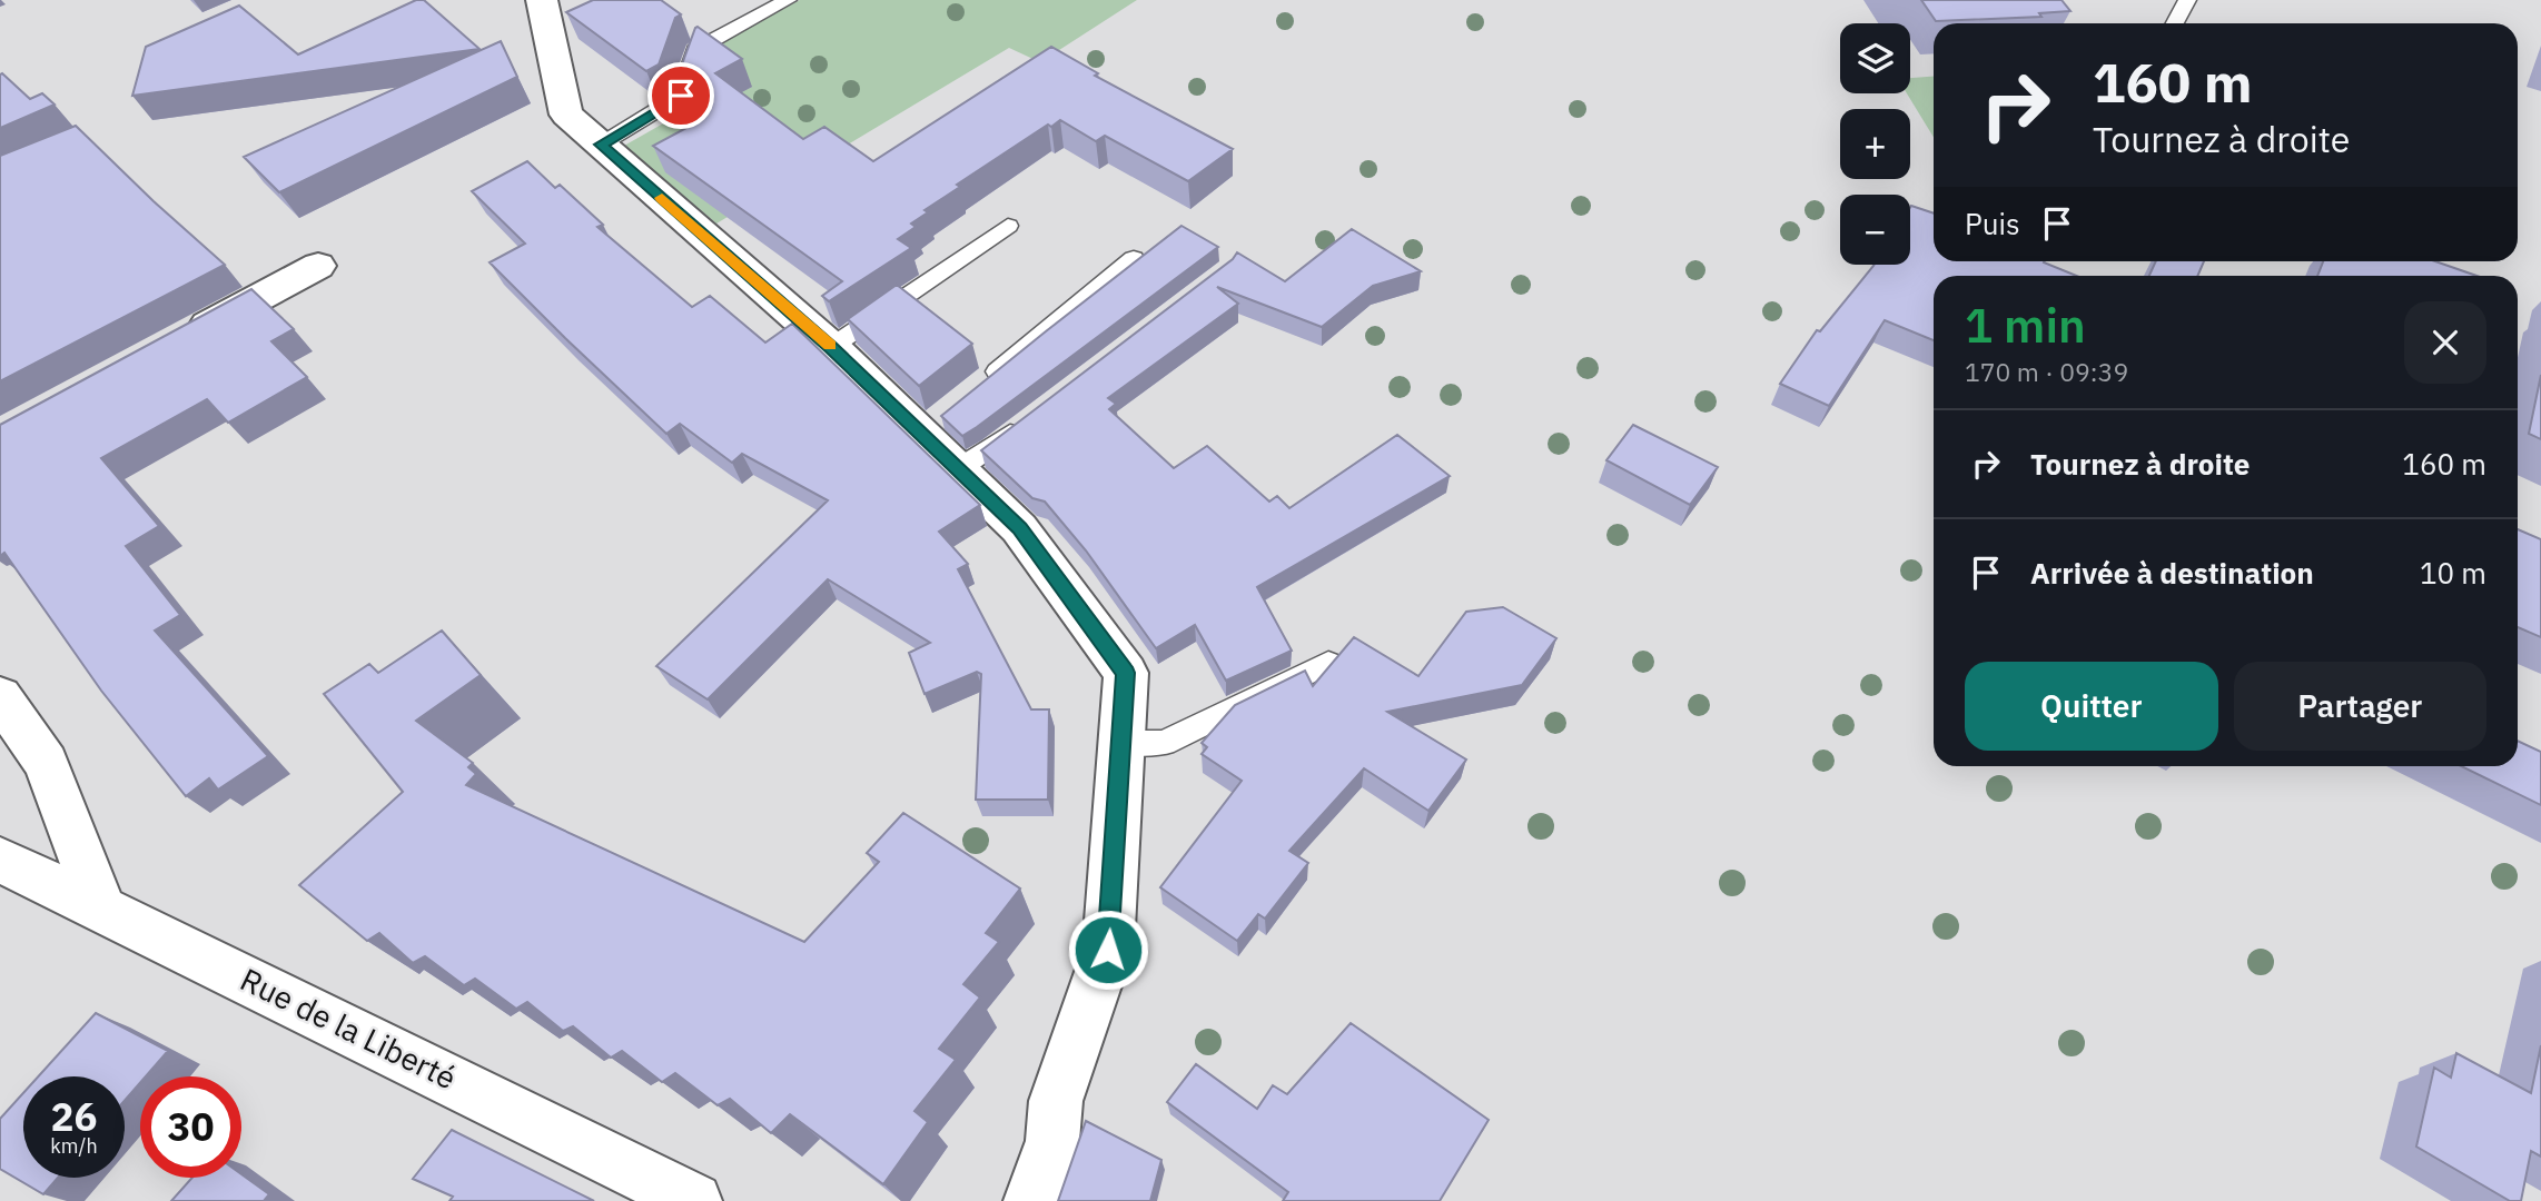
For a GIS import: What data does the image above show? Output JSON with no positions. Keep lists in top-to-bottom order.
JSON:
{
  "streets": {
    "street": ["Rue de la Liberté"]
  },
  "page": {
    "map_buttons": ["+", "−"],
    "turn": ["160 m", "Tournez à droite"],
    "then": "Puis",
    "heading": ["1 min", "170 m · 09:39"],
    "list": [
      {
        "name": "Tournez à droite",
        "value": "160 m"
      },
      {
        "name": "Arrivée à destination",
        "value": "10 m"
      }
    ],
    "buttons": ["Quitter", "Partager"],
    "speed": "26 km/h",
    "limit": "30"
  }
}
